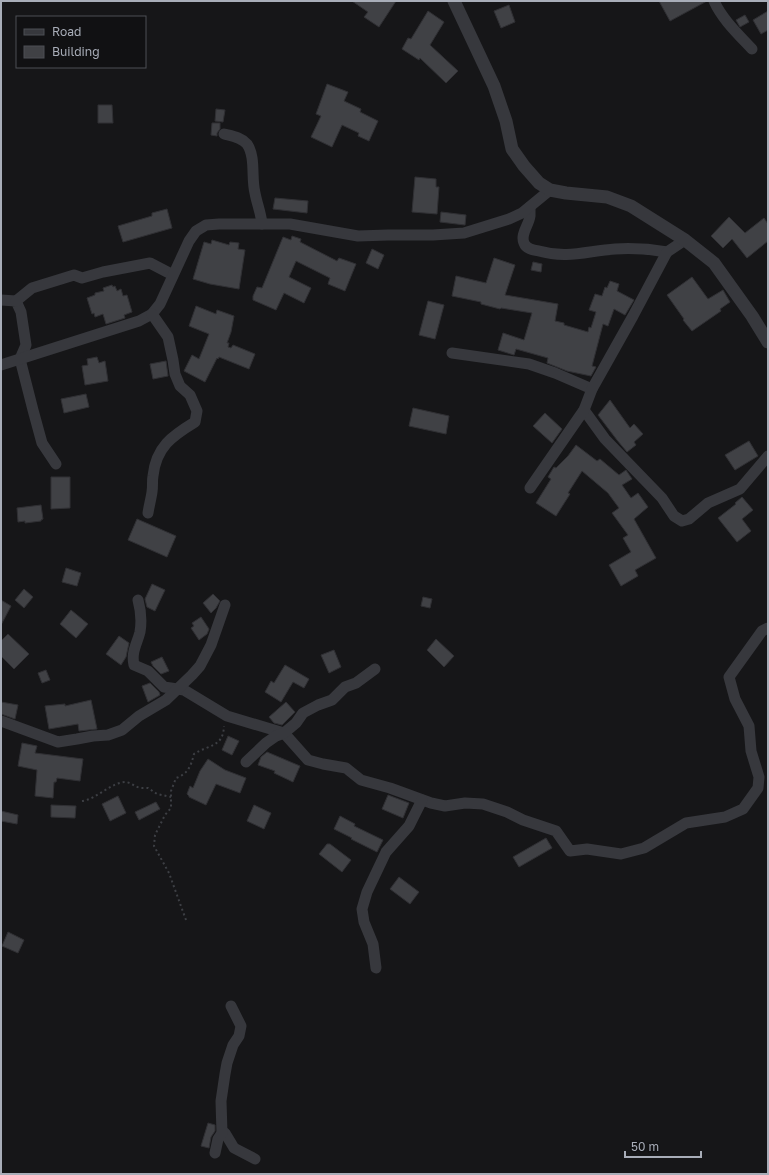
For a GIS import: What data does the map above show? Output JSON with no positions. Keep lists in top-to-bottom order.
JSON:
{
  "legend": ["Road", "Building"],
  "scale_bar": "50 m"
}
